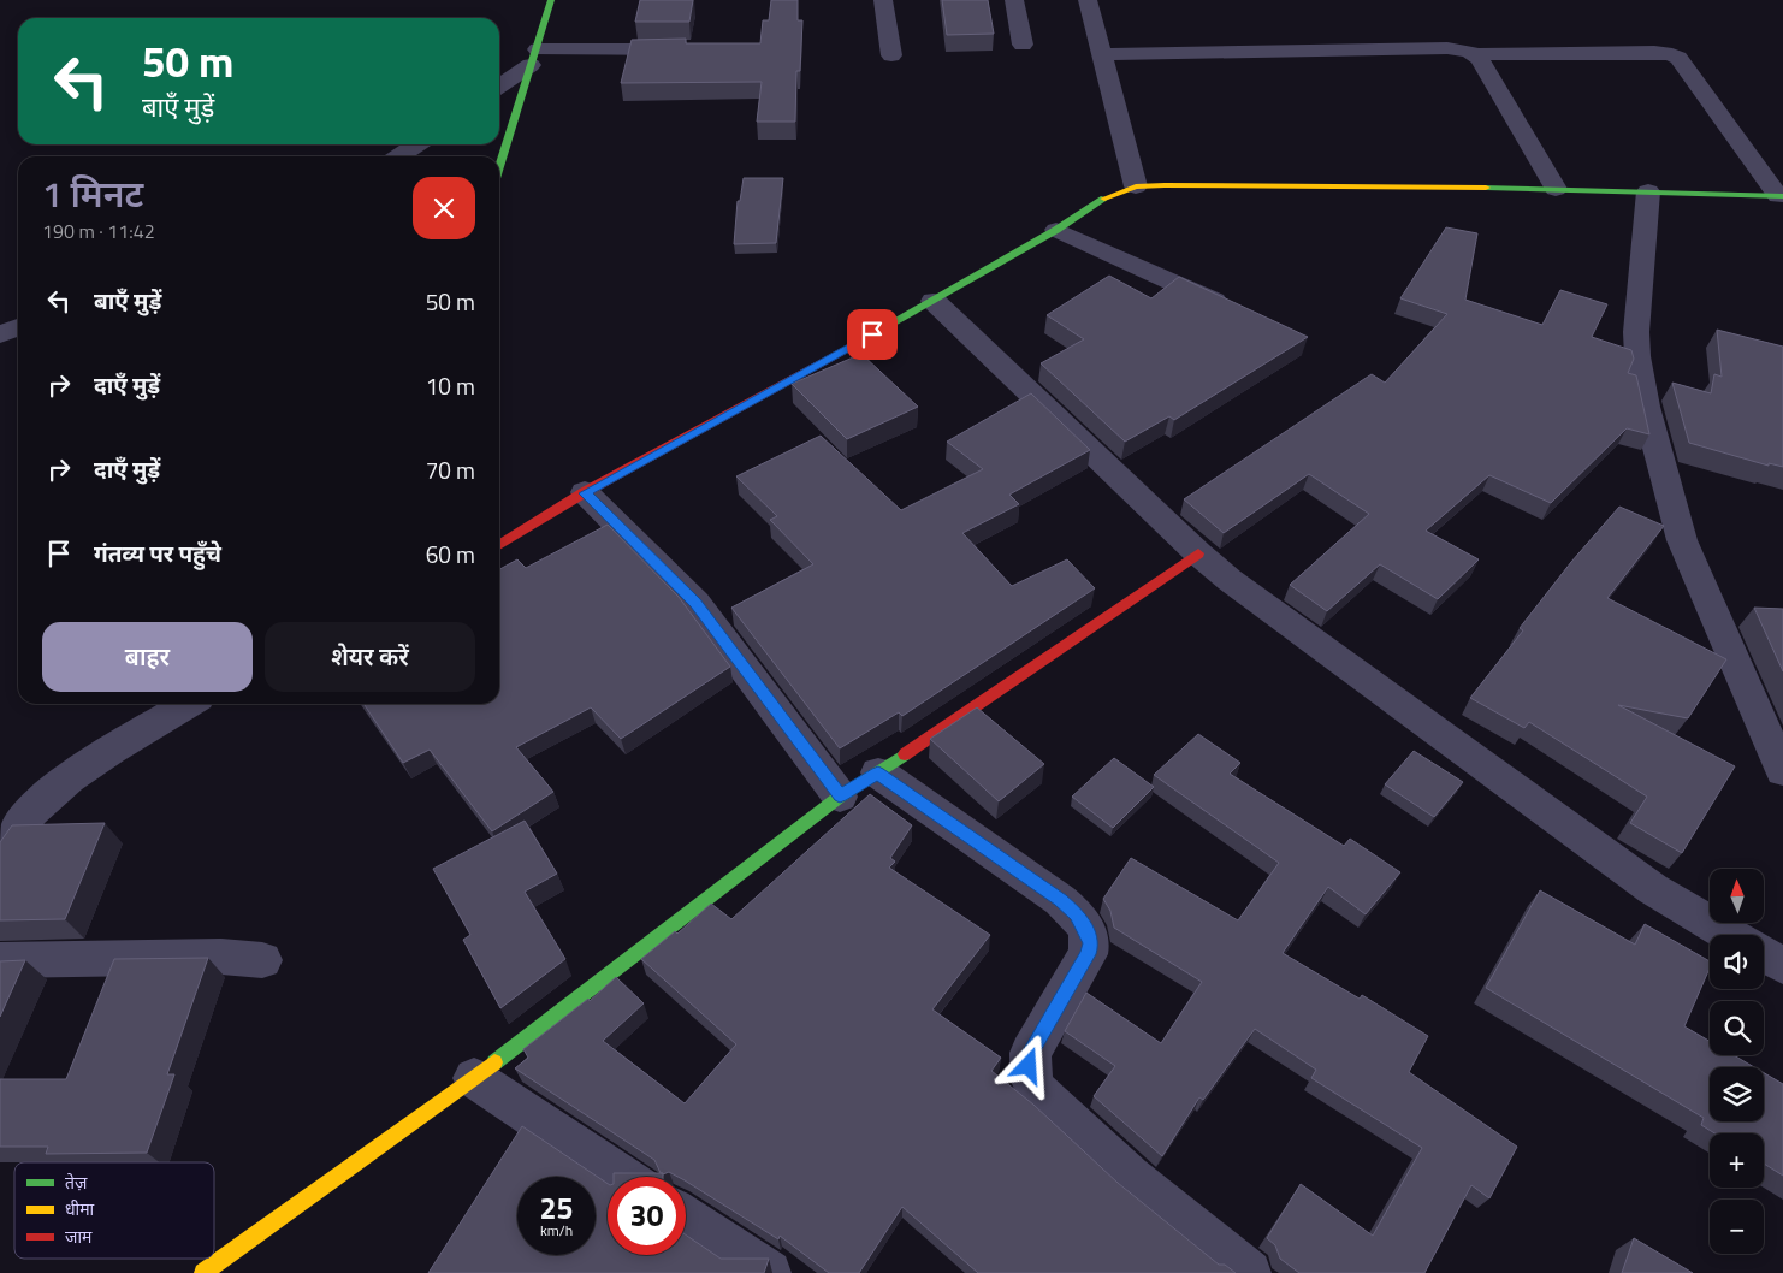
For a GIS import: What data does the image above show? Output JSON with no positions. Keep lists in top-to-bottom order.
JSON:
{
  "legend": ["तेज़", "धीमा", "जाम"],
  "north": "top",
  "page": {
    "turn": ["50 m", "बाएँ मुड़ें"],
    "heading": ["1 मिनट", "190 m · 11:42"],
    "list": [
      {
        "name": "बाएँ मुड़ें",
        "value": "50 m"
      },
      {
        "name": "दाएँ मुड़ें",
        "value": "10 m"
      },
      {
        "name": "दाएँ मुड़ें",
        "value": "70 m"
      },
      {
        "name": "गंतव्य पर पहुँचे",
        "value": "60 m"
      }
    ],
    "buttons": ["बाहर", "शेयर करें"],
    "map_buttons": ["+", "−"],
    "speed": "25 km/h",
    "limit": "30"
  }
}
